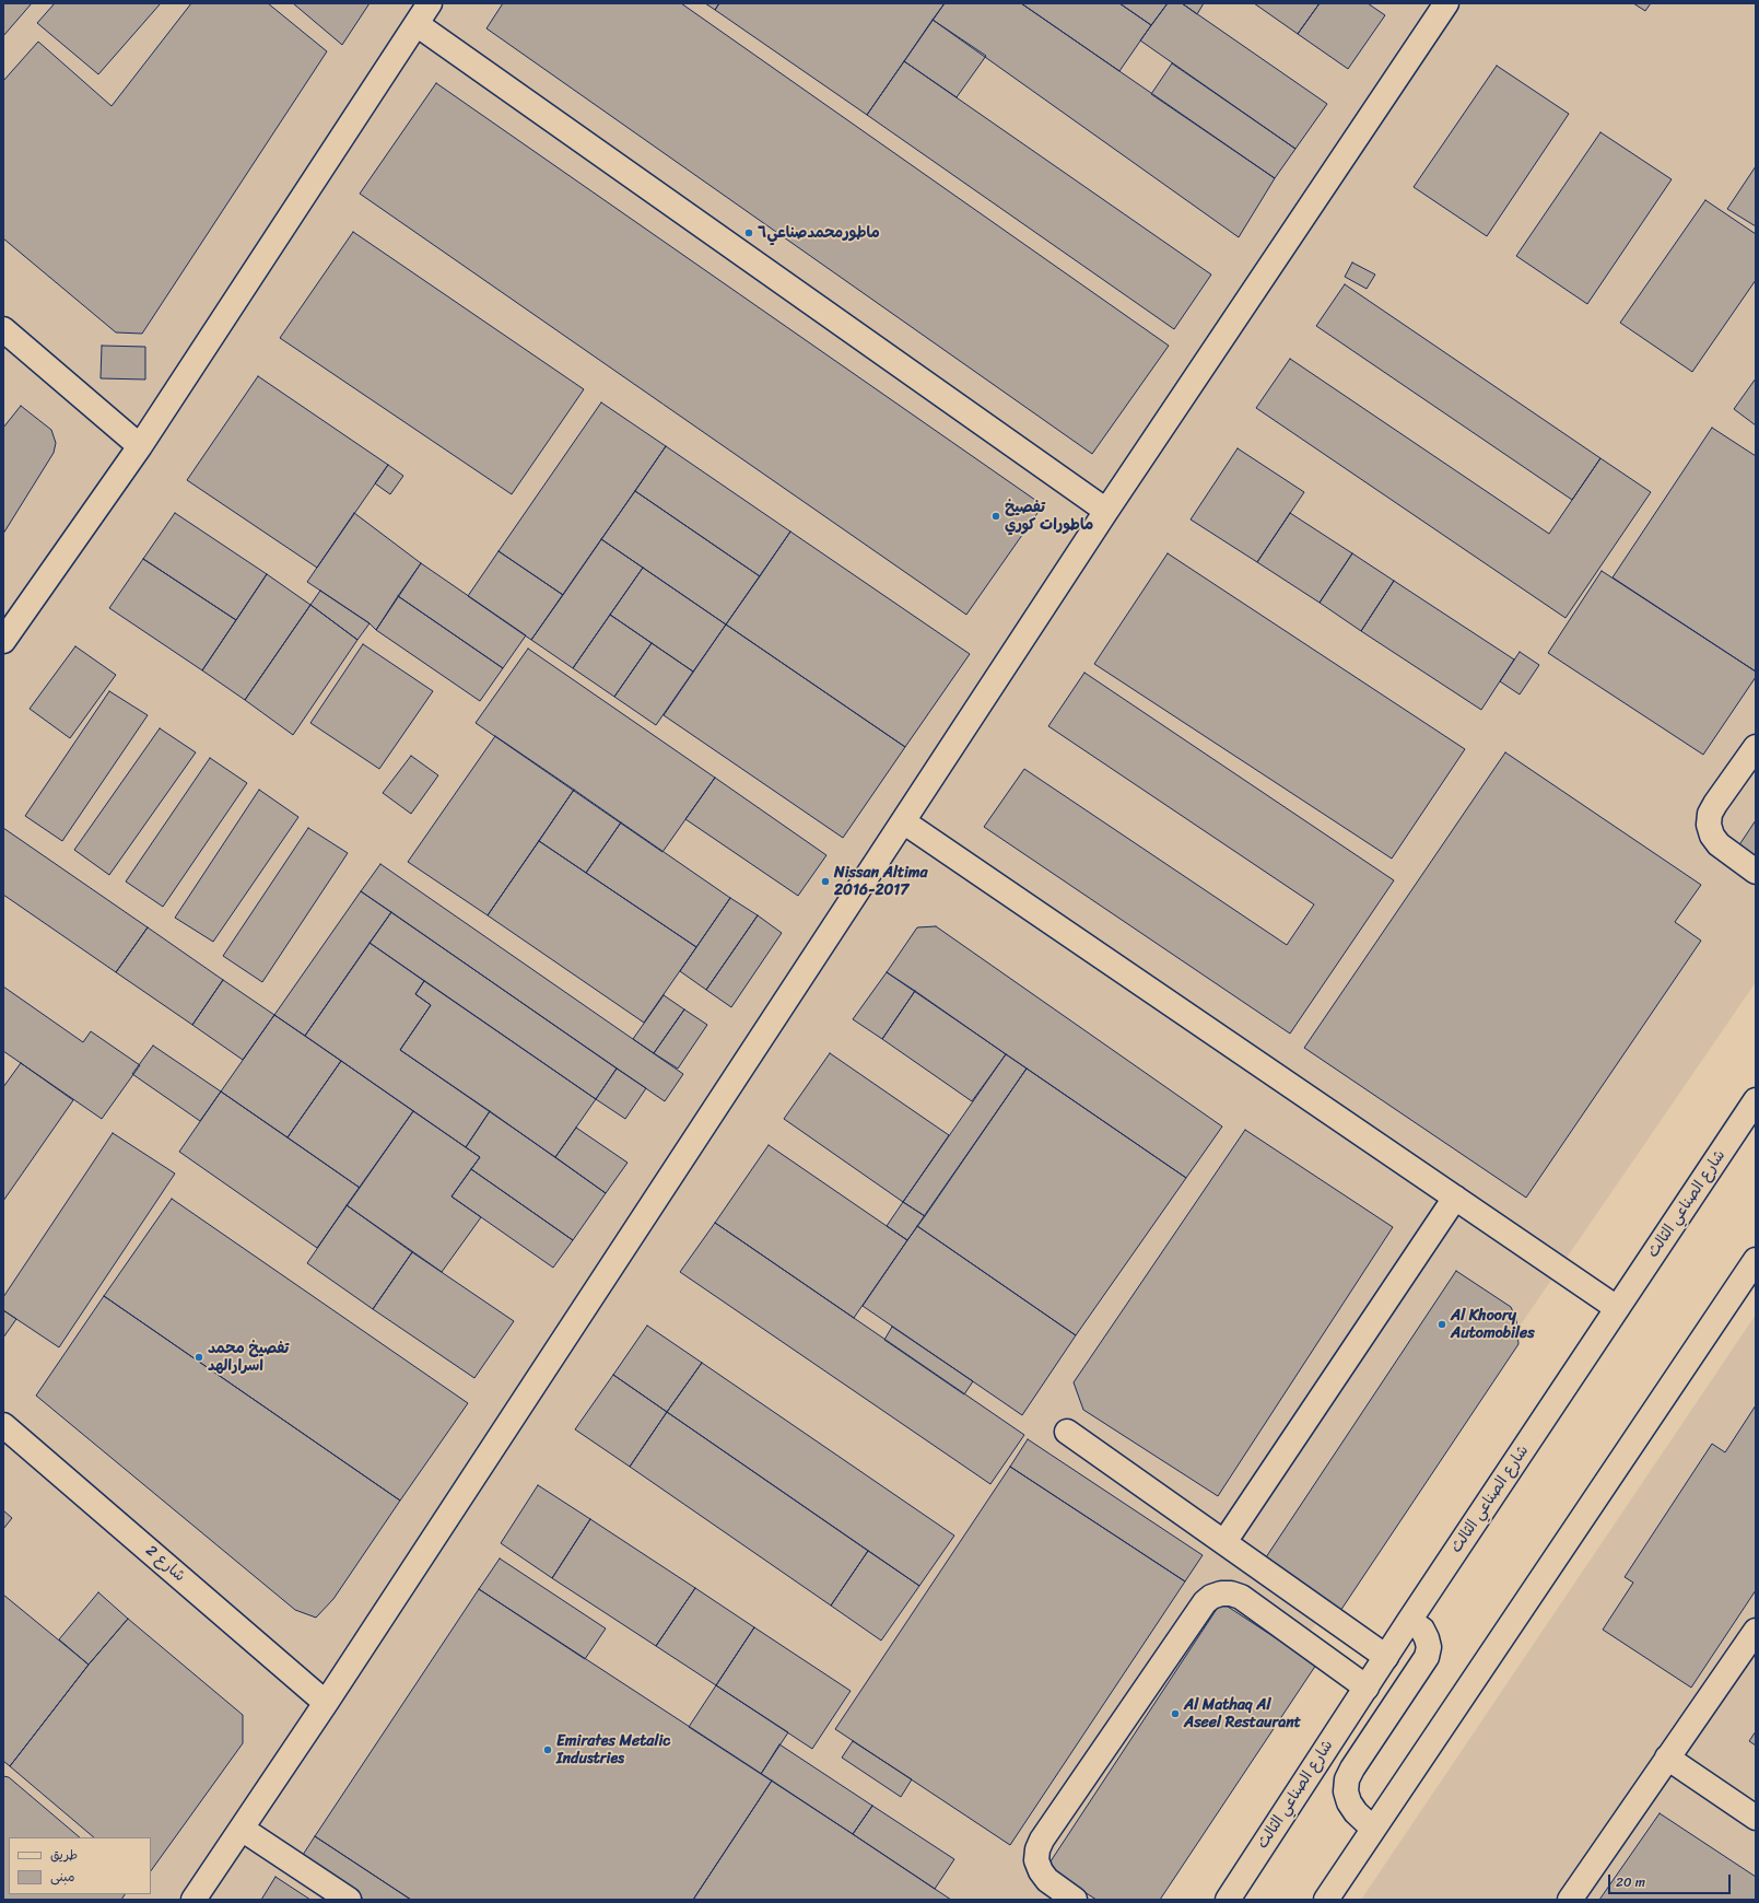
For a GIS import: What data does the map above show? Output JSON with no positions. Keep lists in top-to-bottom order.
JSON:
{
  "streets": {
    "street": ["شارع الصناعي الثالث", "شارع 2"]
  },
  "places": [
    "ماطورمحمدصناعي٦",
    "تفصيخ ماطورات كوري",
    "Nissan Altima 2016-2017",
    "Al Khoory Automobiles",
    "تفصيخ محمد اسرارالهد",
    "Al Mathaq Al Aseel Restaurant",
    "Emirates Metalic Industries"
  ],
  "legend": ["طريق", "مبنى"],
  "scale_bar": "20 m"
}
